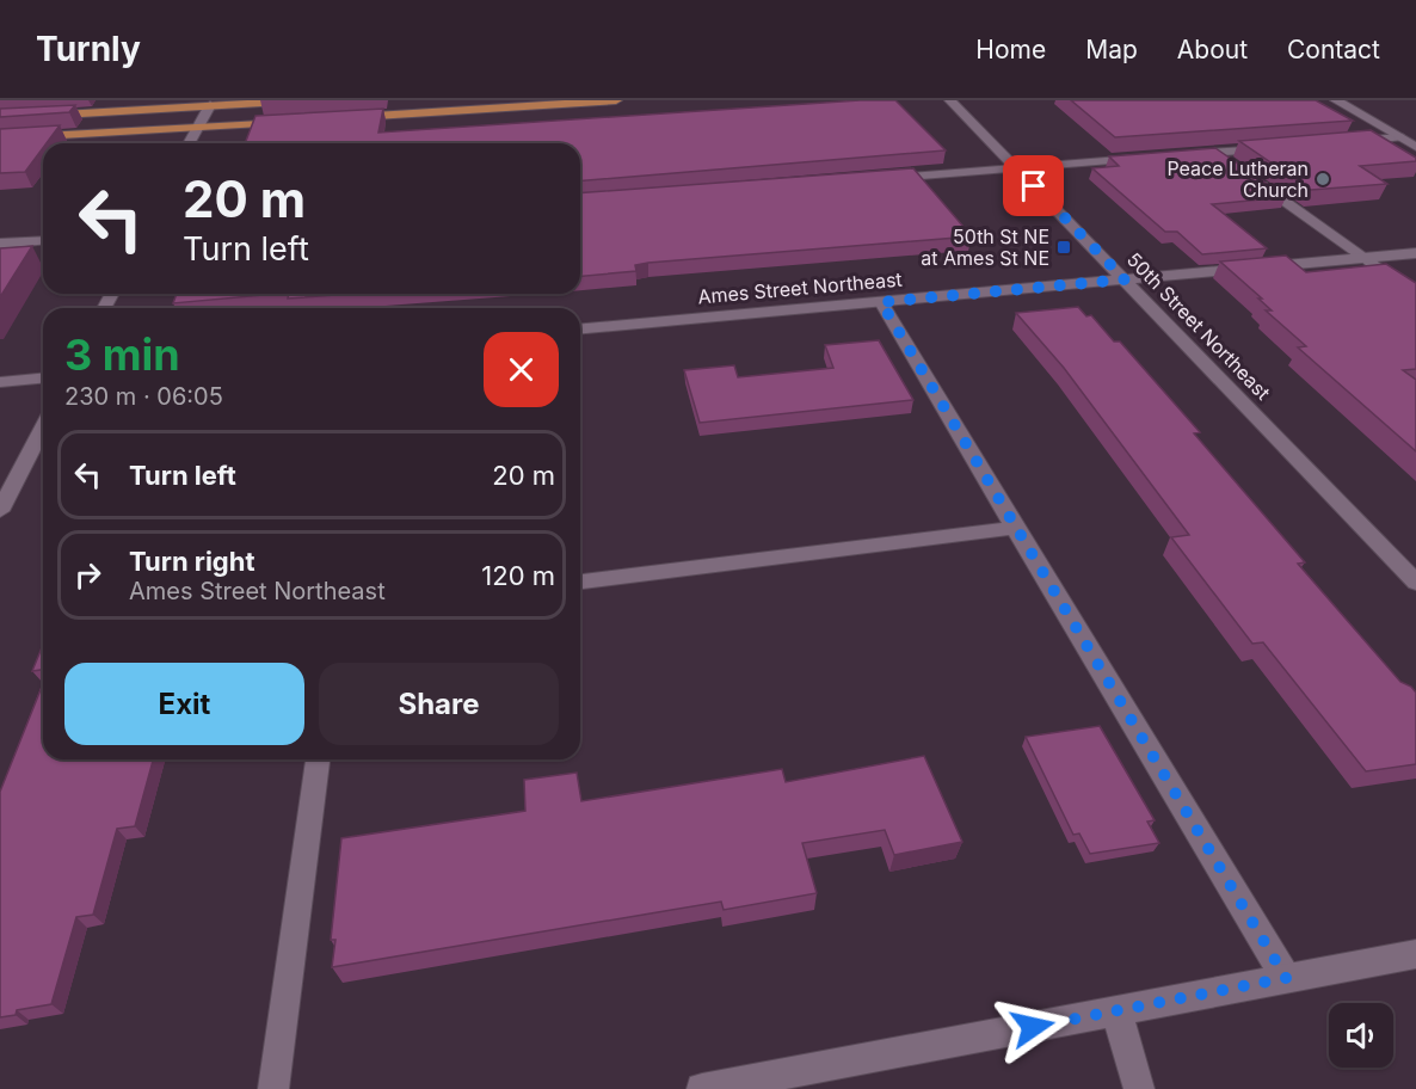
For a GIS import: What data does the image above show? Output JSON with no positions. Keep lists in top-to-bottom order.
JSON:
{
  "streets": {
    "street": ["Ames Street Northeast", "50th Street Northeast"]
  },
  "crossings": [
    ["Ames Street Northeast", "50th Street Northeast"]
  ],
  "places": {
    "other": ["Peace Lutheran Church"],
    "transit": ["50th St NE at Ames St NE"]
  },
  "page": {
    "header": "Turnly",
    "nav": [
      "Home",
      "Map",
      "About",
      "Contact"
    ],
    "turn": ["20 m", "Turn left"],
    "heading": ["3 min", "230 m · 06:05"],
    "list": [
      {
        "name": "Turn left",
        "value": "20 m"
      },
      {
        "name": "Turn right",
        "note": "Ames Street Northeast",
        "value": "120 m"
      }
    ],
    "buttons": ["Exit", "Share"]
  }
}
